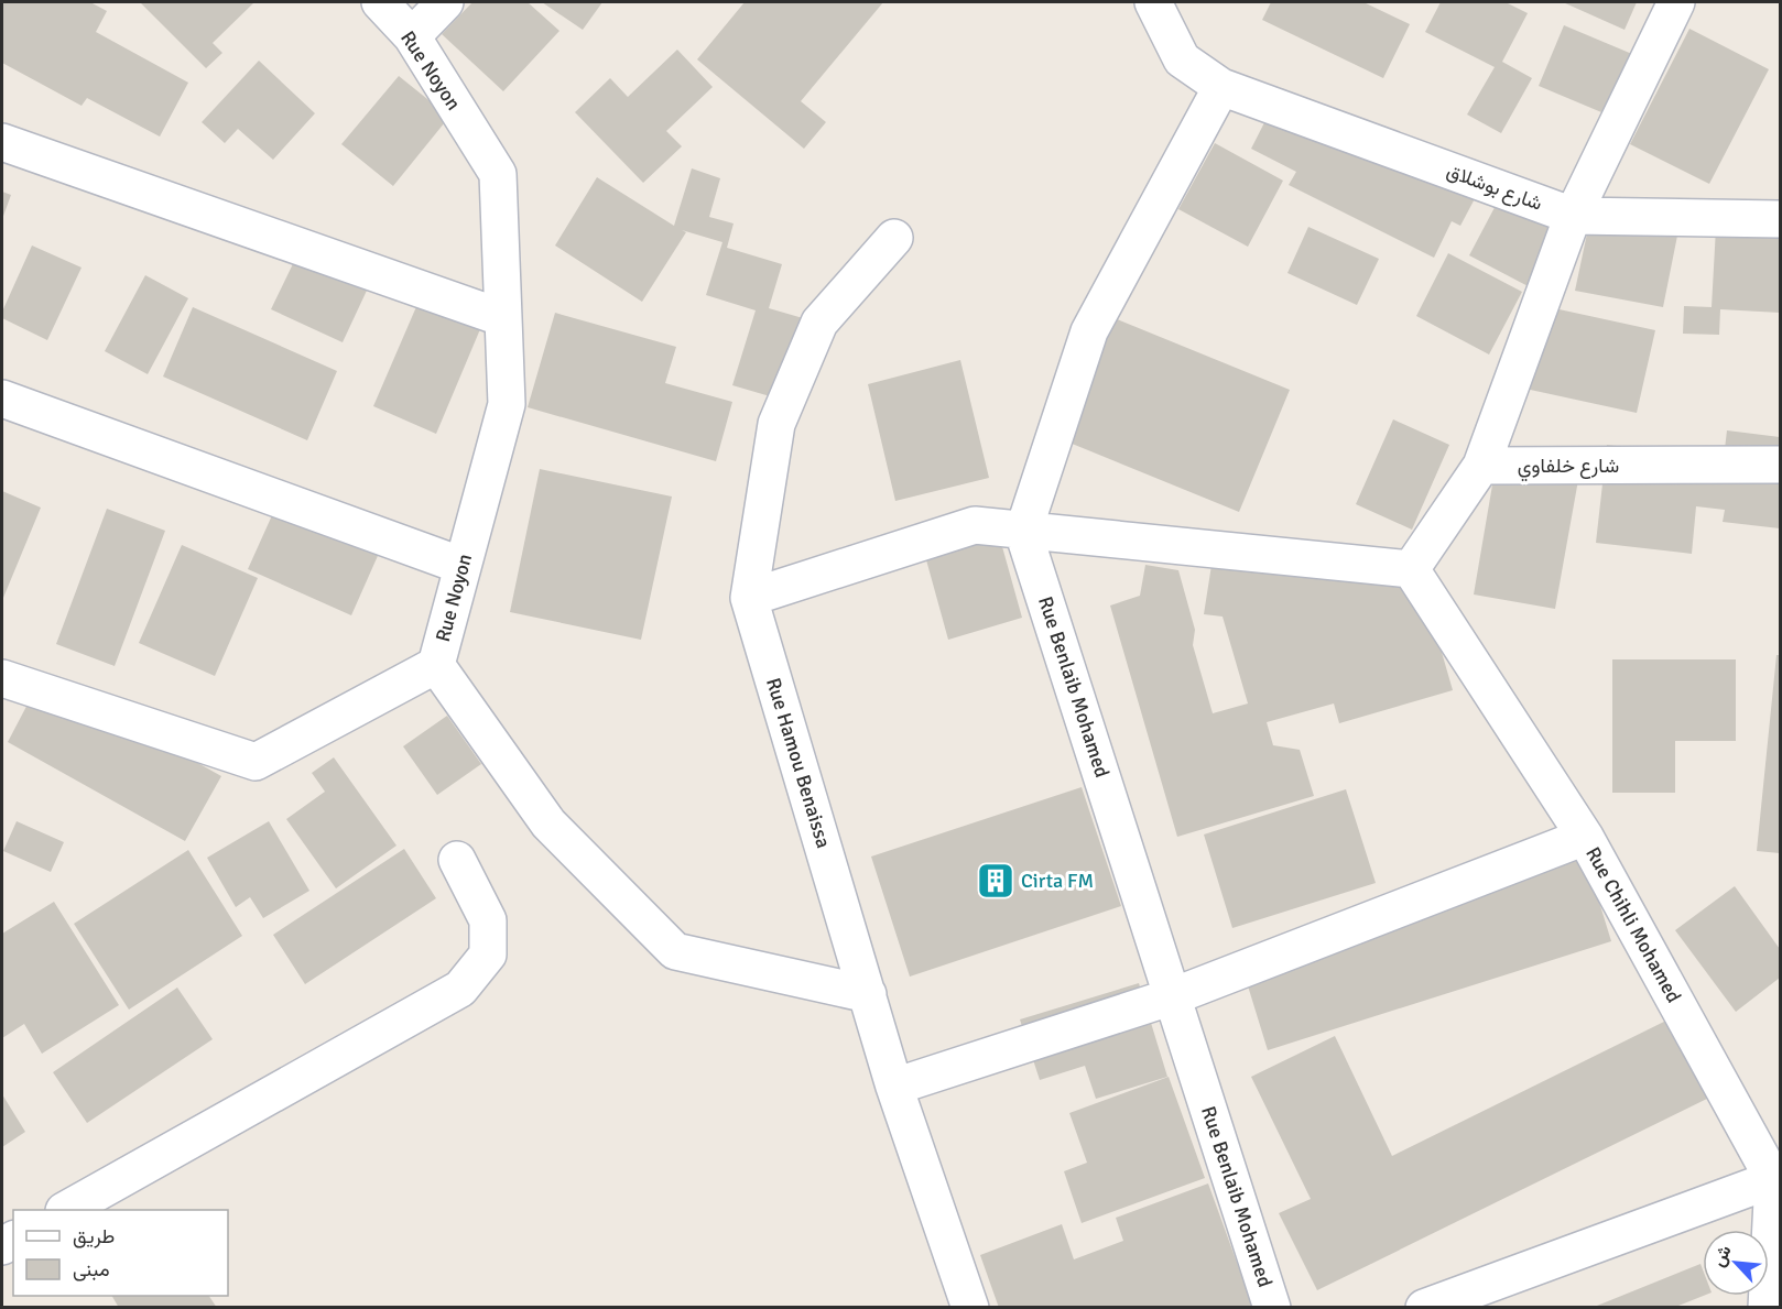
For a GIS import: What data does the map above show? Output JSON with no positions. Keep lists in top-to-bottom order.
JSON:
{
  "streets": {
    "street": [
      "Rue Noyon",
      "شارع بوشلاق",
      "شارع خلفاوي",
      "Rue Benlaib Mohamed",
      "Rue Hamou Benaissa",
      "Rue Chihli Mohamed"
    ]
  },
  "crossings": [
    ["Rue Noyon", "Rue Hamou Benaissa"]
  ],
  "places": {
    "building": ["Cirta FM"]
  },
  "legend": ["طريق", "مبنى"],
  "north": "top left"
}
